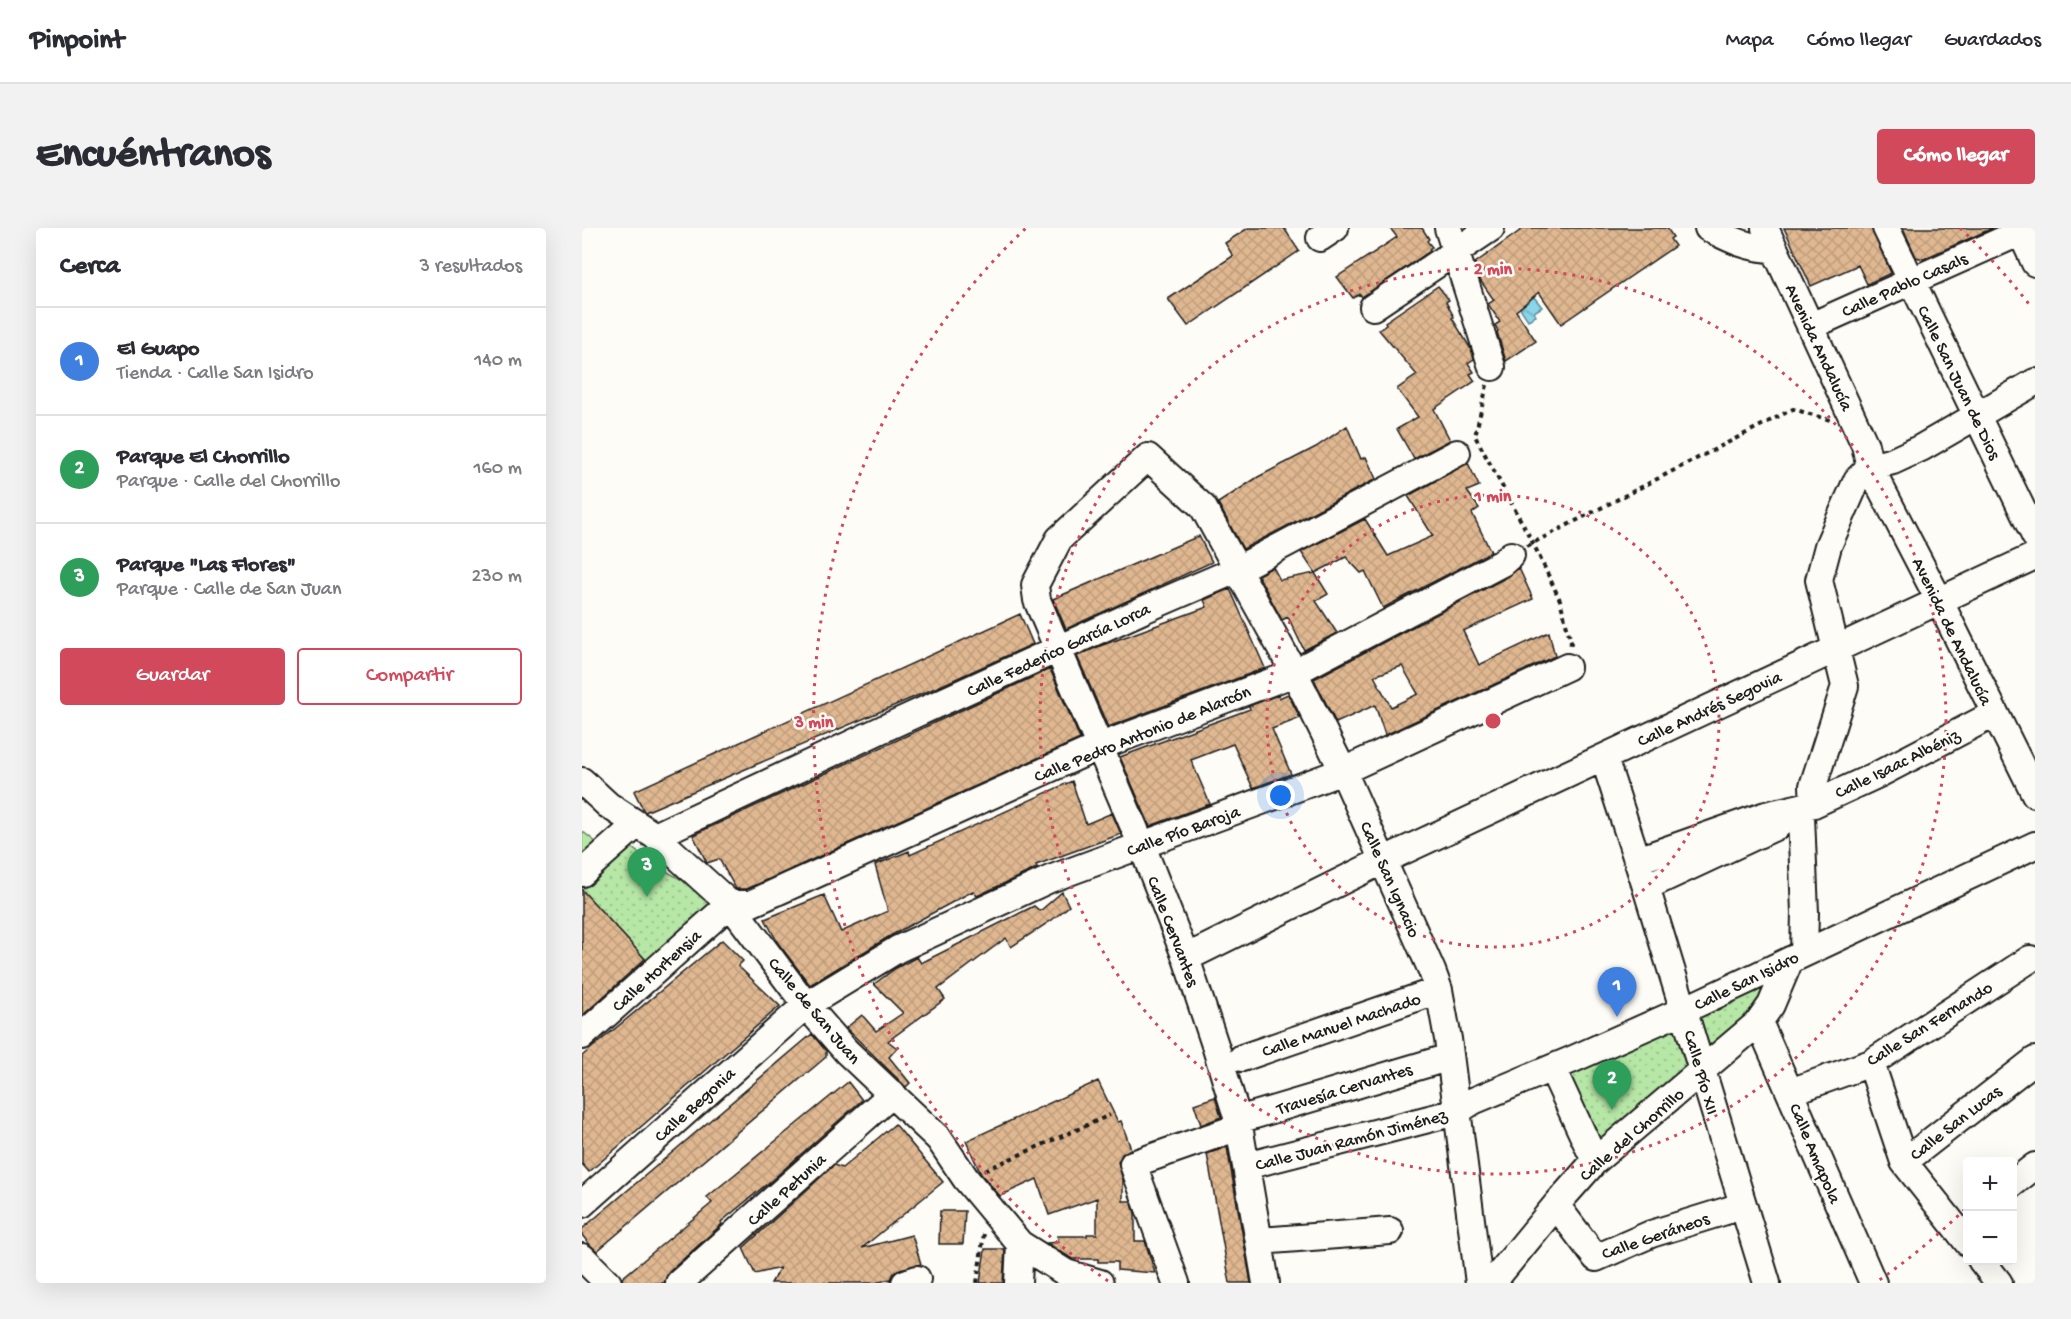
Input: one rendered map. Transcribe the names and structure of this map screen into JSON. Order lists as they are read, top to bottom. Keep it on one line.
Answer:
{"streets":{"street":["Calle Pablo Casals","Avenida Andalucía","Calle San Juan de Dios","Avenida de Andalucía","Calle Federico García Lorca","Calle Andrés Segovia","Calle Pedro Antonio de Alarcón","Calle Isaac Albéniz","Calle Pío Baroja","Calle San Ignacio","Calle Cervantes","Calle Hortensia","Calle San Isidro","Calle de San Juan","Calle San Fernando","Calle Manuel Machado","Calle Pío XII","Travesía Cervantes","Calle Begonia","Calle San Lucas","Calle del Chorrillo","Calle Juan Ramón Jiménez","Calle Amapola","Calle Petunia","Calle Geráneos"]},"crossings":[["Calle Pablo Casals","Avenida Andalucía"],["Calle Pablo Casals","Calle San Juan de Dios"],["Avenida Andalucía","Avenida de Andalucía"],["Avenida Andalucía","Calle del Chorrillo"],["Avenida de Andalucía","Calle Andrés Segovia"],["Avenida de Andalucía","Calle Isaac Albéniz"],["Avenida de Andalucía","Calle del Chorrillo"],["Calle Federico García Lorca","Calle San Ignacio"],["Calle Federico García Lorca","Calle Cervantes"],["Calle Federico García Lorca","Calle de San Juan"],["Calle Andrés Segovia","Calle San Ignacio"],["Calle Andrés Segovia","Calle Cervantes"],["Calle Andrés Segovia","Calle Pío XII"],["Calle Andrés Segovia","Calle del Chorrillo"],["Calle Pedro Antonio de Alarcón","Calle San Ignacio"],["Calle Pedro Antonio de Alarcón","Calle Cervantes"],["Calle Pedro Antonio de Alarcón","Calle Hortensia"],["Calle Pedro Antonio de Alarcón","Calle de San Juan"],["Calle Isaac Albéniz","Calle Pío XII"],["Calle Isaac Albéniz","Calle del Chorrillo"],["Calle Pío Baroja","Calle San Ignacio"],["Calle Pío Baroja","Calle Cervantes"],["Calle Pío Baroja","Calle de San Juan"],["Calle Pío Baroja","Calle Begonia"],["Calle San Ignacio","Calle Cervantes"],["Calle San Ignacio","Calle San Isidro"],["Calle San Ignacio","Calle Manuel Machado"],["Calle San Ignacio","Travesía Cervantes"],["Calle San Ignacio","Calle Juan Ramón Jiménez"],["Calle Cervantes","Travesía Cervantes"],["Calle Cervantes","Calle Juan Ramón Jiménez"],["Calle Hortensia","Calle de San Juan"],["Calle San Isidro","Calle Pío XII"],["Calle San Isidro","Calle del Chorrillo"],["Calle San Isidro","Calle Juan Ramón Jiménez"],["Calle de San Juan","Calle Begonia"],["Calle de San Juan","Calle Petunia"],["Calle San Fernando","Calle Amapola"],["Calle Pío XII","Calle del Chorrillo"],["Calle Pío XII","Calle Geráneos"],["Calle del Chorrillo","Calle Amapola"],["Calle del Chorrillo","Calle Geráneos"]],"page":{"header":"Pinpoint","nav":["Mapa","Cómo llegar","Guardados"],"buttons":["Cómo llegar",["Guardar","Compartir"]],"title":"Encuéntranos","heading":["Cerca","3 resultados"],"list":[{"mark":"1","name":"El Guapo","note":"Tienda · Calle San Isidro","value":"140 m"},{"mark":"2","name":"Parque El Chorrillo","note":"Parque · Calle del Chorrillo","value":"160 m"},{"mark":"3","name":"Parque \"Las Flores\"","note":"Parque · Calle de San Juan","value":"230 m"}],"pins":["3","1","2"],"map_buttons":["+","−"]},"rings":["2 min","1 min","3 min"]}
